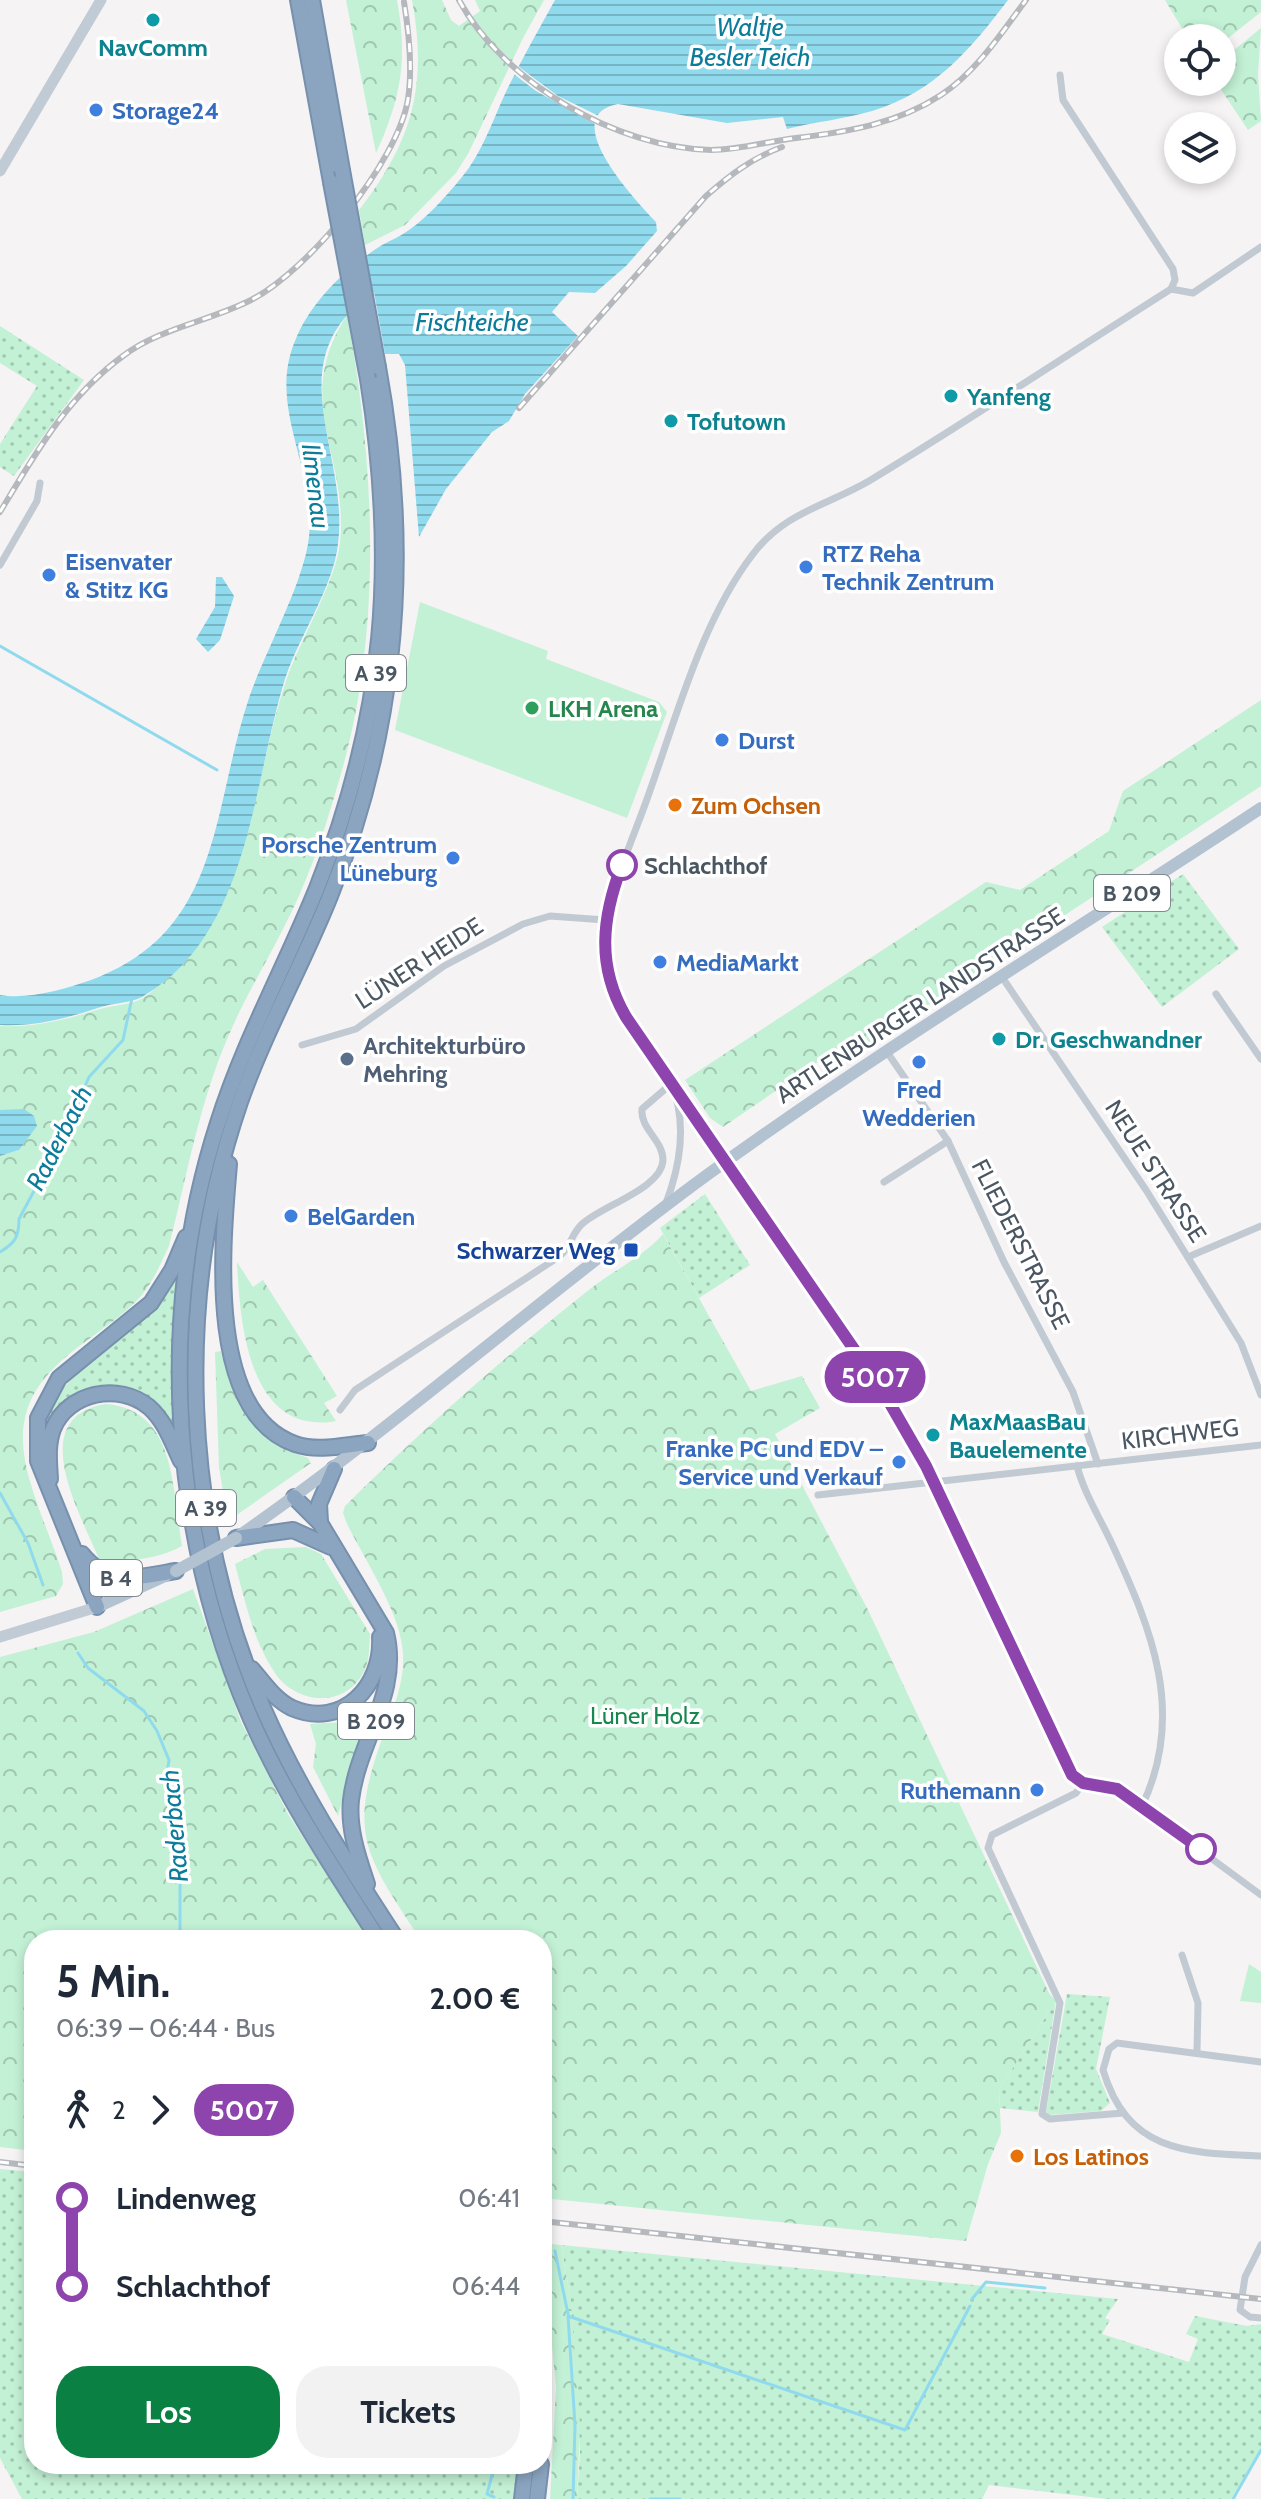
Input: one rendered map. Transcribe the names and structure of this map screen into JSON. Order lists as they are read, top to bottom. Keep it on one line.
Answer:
{"streets":{"highway":["A 39","B 209","B 4"],"main road":["ARTLENBURGER LANDSTRASSE"],"street":["LÜNER HEIDE","NEUE STRASSE","FLIEDERSTRASSE","KIRCHWEG"]},"crossings":[["A 39","B 209"],["B 209","ARTLENBURGER LANDSTRASSE"],["B 209","B 4"],["ARTLENBURGER LANDSTRASSE","NEUE STRASSE"],["ARTLENBURGER LANDSTRASSE","FLIEDERSTRASSE"],["FLIEDERSTRASSE","KIRCHWEG"]],"water":["Waltje Besler Teich","Fischteiche","Ilmenau","Raderbach"],"parks":["Lüner Holz"],"places":{"other":["NavComm","Storage24","Yanfeng","Tofutown","RTZ Reha Technik Zentrum","Eisenvater & Stitz KG","LKH Arena","Durst","Zum Ochsen","Porsche Zentrum Lüneburg","Schlachthof","MediaMarkt","Dr. Geschwandner","Architekturbüro Mehring","Fred Wedderien","BelGarden","MaxMaasBau Bauelemente","Franke PC und EDV – Service und Verkauf","Ruthemann","Los Latinos"],"transit":["Schwarzer Weg"]},"lines":["bus line 5007"],"page":{"on_map":"5007","heading":["5 Min.","06:39 – 06:44 · Bus","2.00 €"],"legs":["2","5007"],"list":[{"name":"Lindenweg","value":"06:41"},{"name":"Schlachthof","value":"06:44"}],"buttons":["Los","Tickets"]}}
